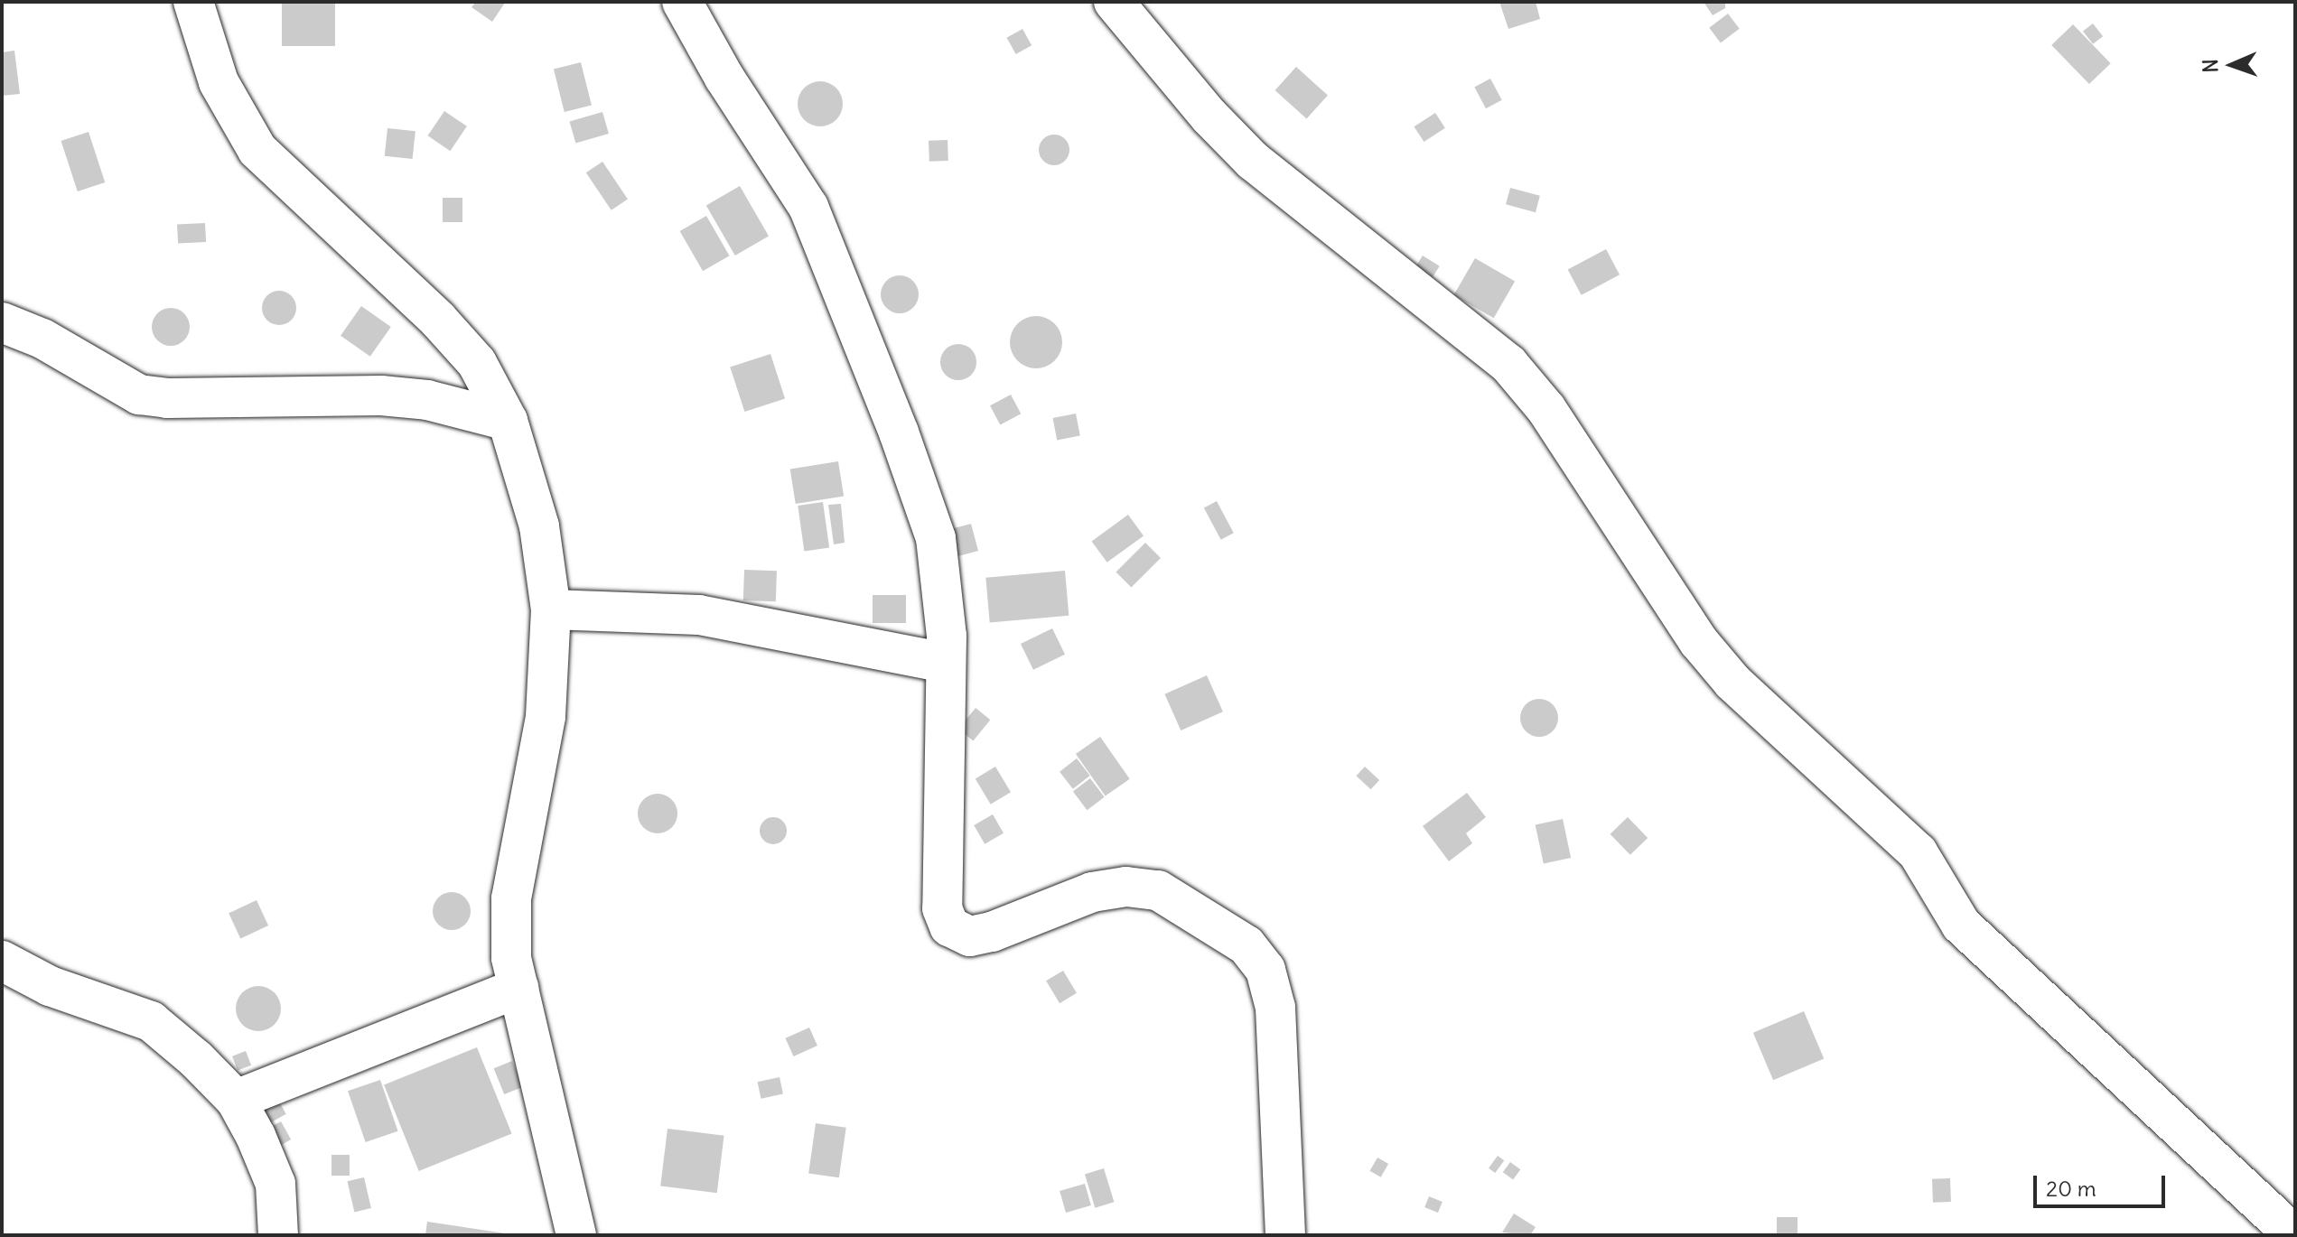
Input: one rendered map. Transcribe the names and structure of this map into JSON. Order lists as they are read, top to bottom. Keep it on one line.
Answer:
{"scale_bar":"20 m","north":"left"}
